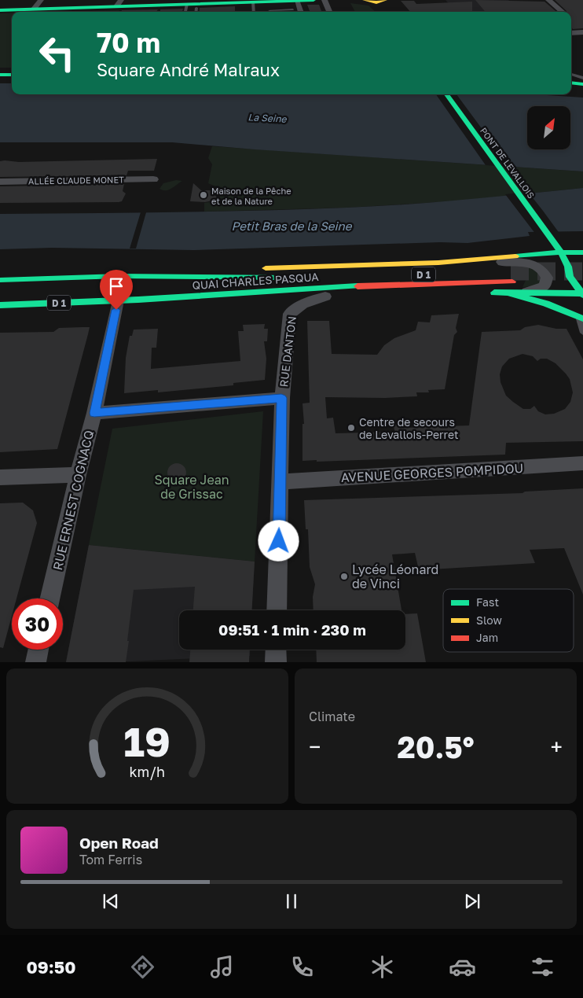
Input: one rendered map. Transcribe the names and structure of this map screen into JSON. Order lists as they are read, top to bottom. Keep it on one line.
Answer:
{"streets":{"main road":["PONT DE LEVALLOIS","D 1","QUAI CHARLES PASQUA"],"street":["ALLÉE CLAUDE MONET","RUE DANTON","AVENUE GEORGES POMPIDOU","RUE ERNEST COGNACQ"]},"crossings":[["QUAI CHARLES PASQUA","RUE ERNEST COGNACQ"],["RUE DANTON","AVENUE GEORGES POMPIDOU"]],"water":["La Seine","Petit Bras de la Seine"],"parks":["Square Jean de Grissac"],"places":["Maison de la Pêche et de la Nature","Centre de secours de Levallois-Perret","Lycée Léonard de Vinci"],"legend":["Fast","Slow","Jam"],"north":"top right","page":{"turn":["70 m","Square André Malraux"],"limit":"30","trip":"09:51 · 1 min · 230 m","tile":"Climate","heat":["−","20.5°","+"],"song":["Open Road","Tom Ferris"],"tabs":"09:50","gauge":["19","km/h"]}}
